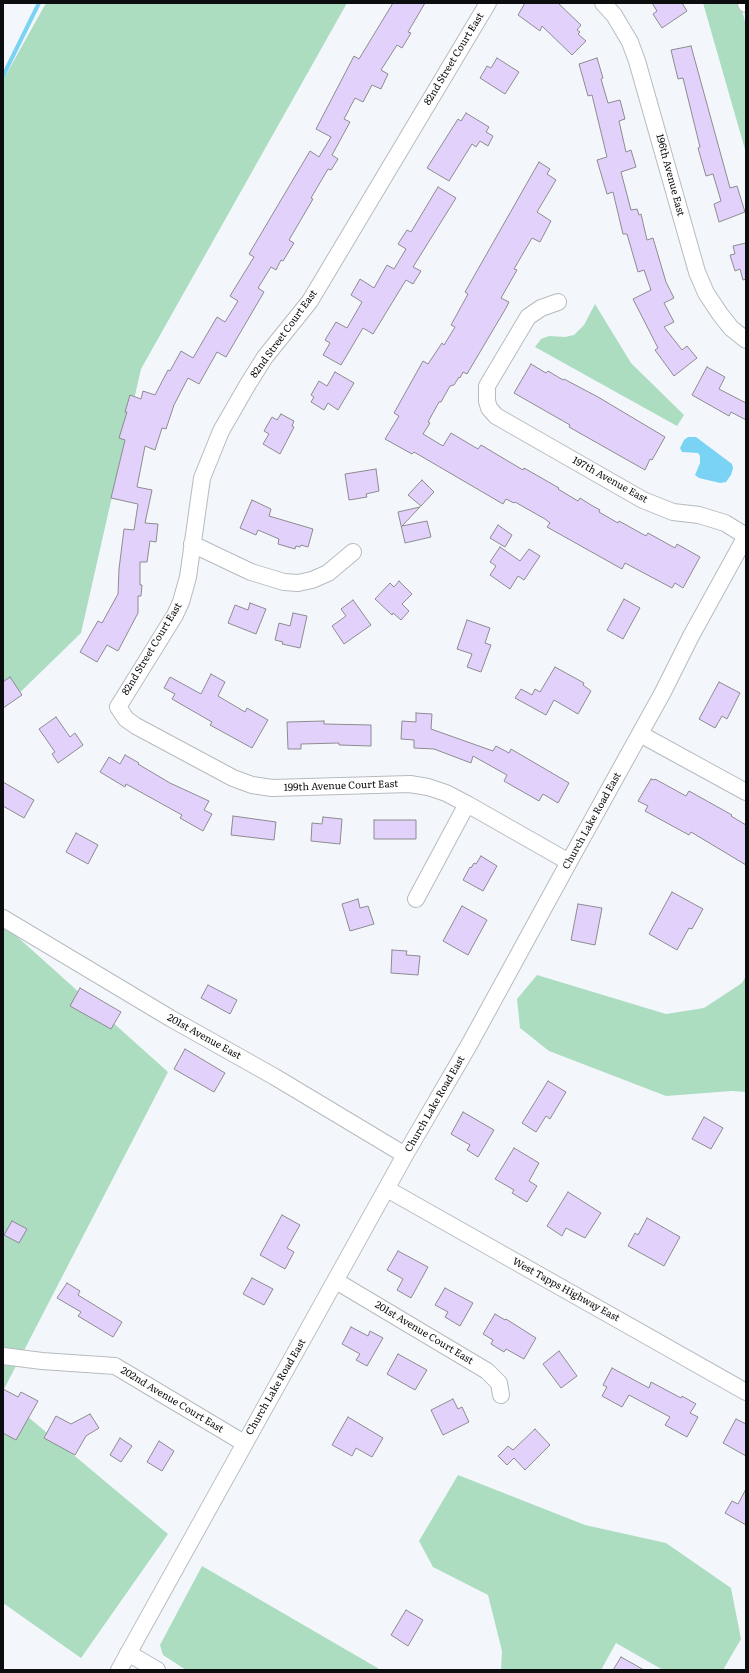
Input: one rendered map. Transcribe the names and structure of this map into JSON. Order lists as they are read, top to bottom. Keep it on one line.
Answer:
{"streets":{"street":["82nd Street Court East","196th Avenue East","197th Avenue East","199th Avenue Court East","Church Lake Road East","201st Avenue East","West Tapps Highway East","201st Avenue Court East","202nd Avenue Court East"]},"crossings":[["82nd Street Court East","199th Avenue Court East"],["197th Avenue East","Church Lake Road East"],["199th Avenue Court East","Church Lake Road East"],["Church Lake Road East","201st Avenue East"],["Church Lake Road East","West Tapps Highway East"],["Church Lake Road East","201st Avenue Court East"],["Church Lake Road East","202nd Avenue Court East"]]}
